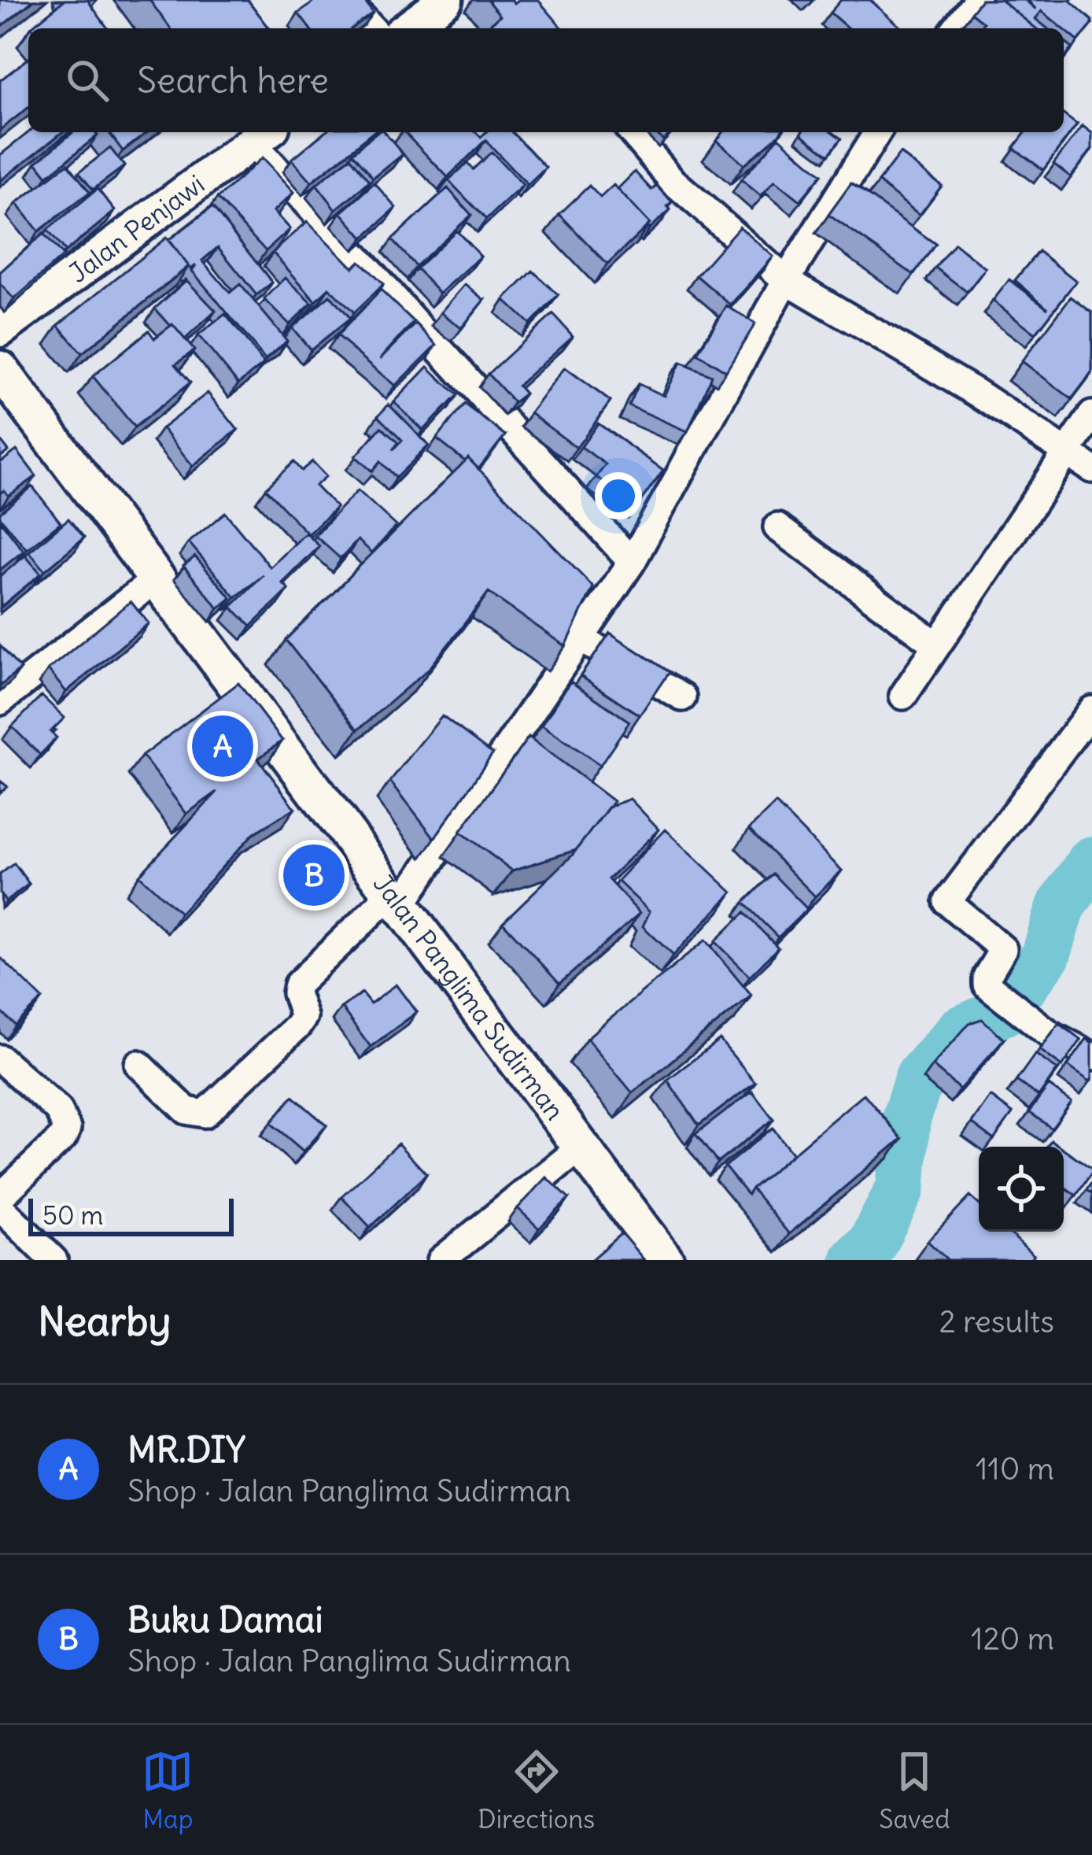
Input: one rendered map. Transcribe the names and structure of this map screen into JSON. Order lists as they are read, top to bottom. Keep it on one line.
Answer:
{"streets":{"main road":["Jalan Panglima Sudirman"],"street":["Jalan Penjawi"]},"scale_bar":"50 m","page":{"search":"Search here","pins":["A","B"],"scale":"50 m","heading":["Nearby","2 results"],"list":[{"mark":"A","name":"MR.DIY","note":"Shop · Jalan Panglima Sudirman","value":"110 m"},{"mark":"B","name":"Buku Damai","note":"Shop · Jalan Panglima Sudirman","value":"120 m"}],"nav":["Map","Directions","Saved"]}}
